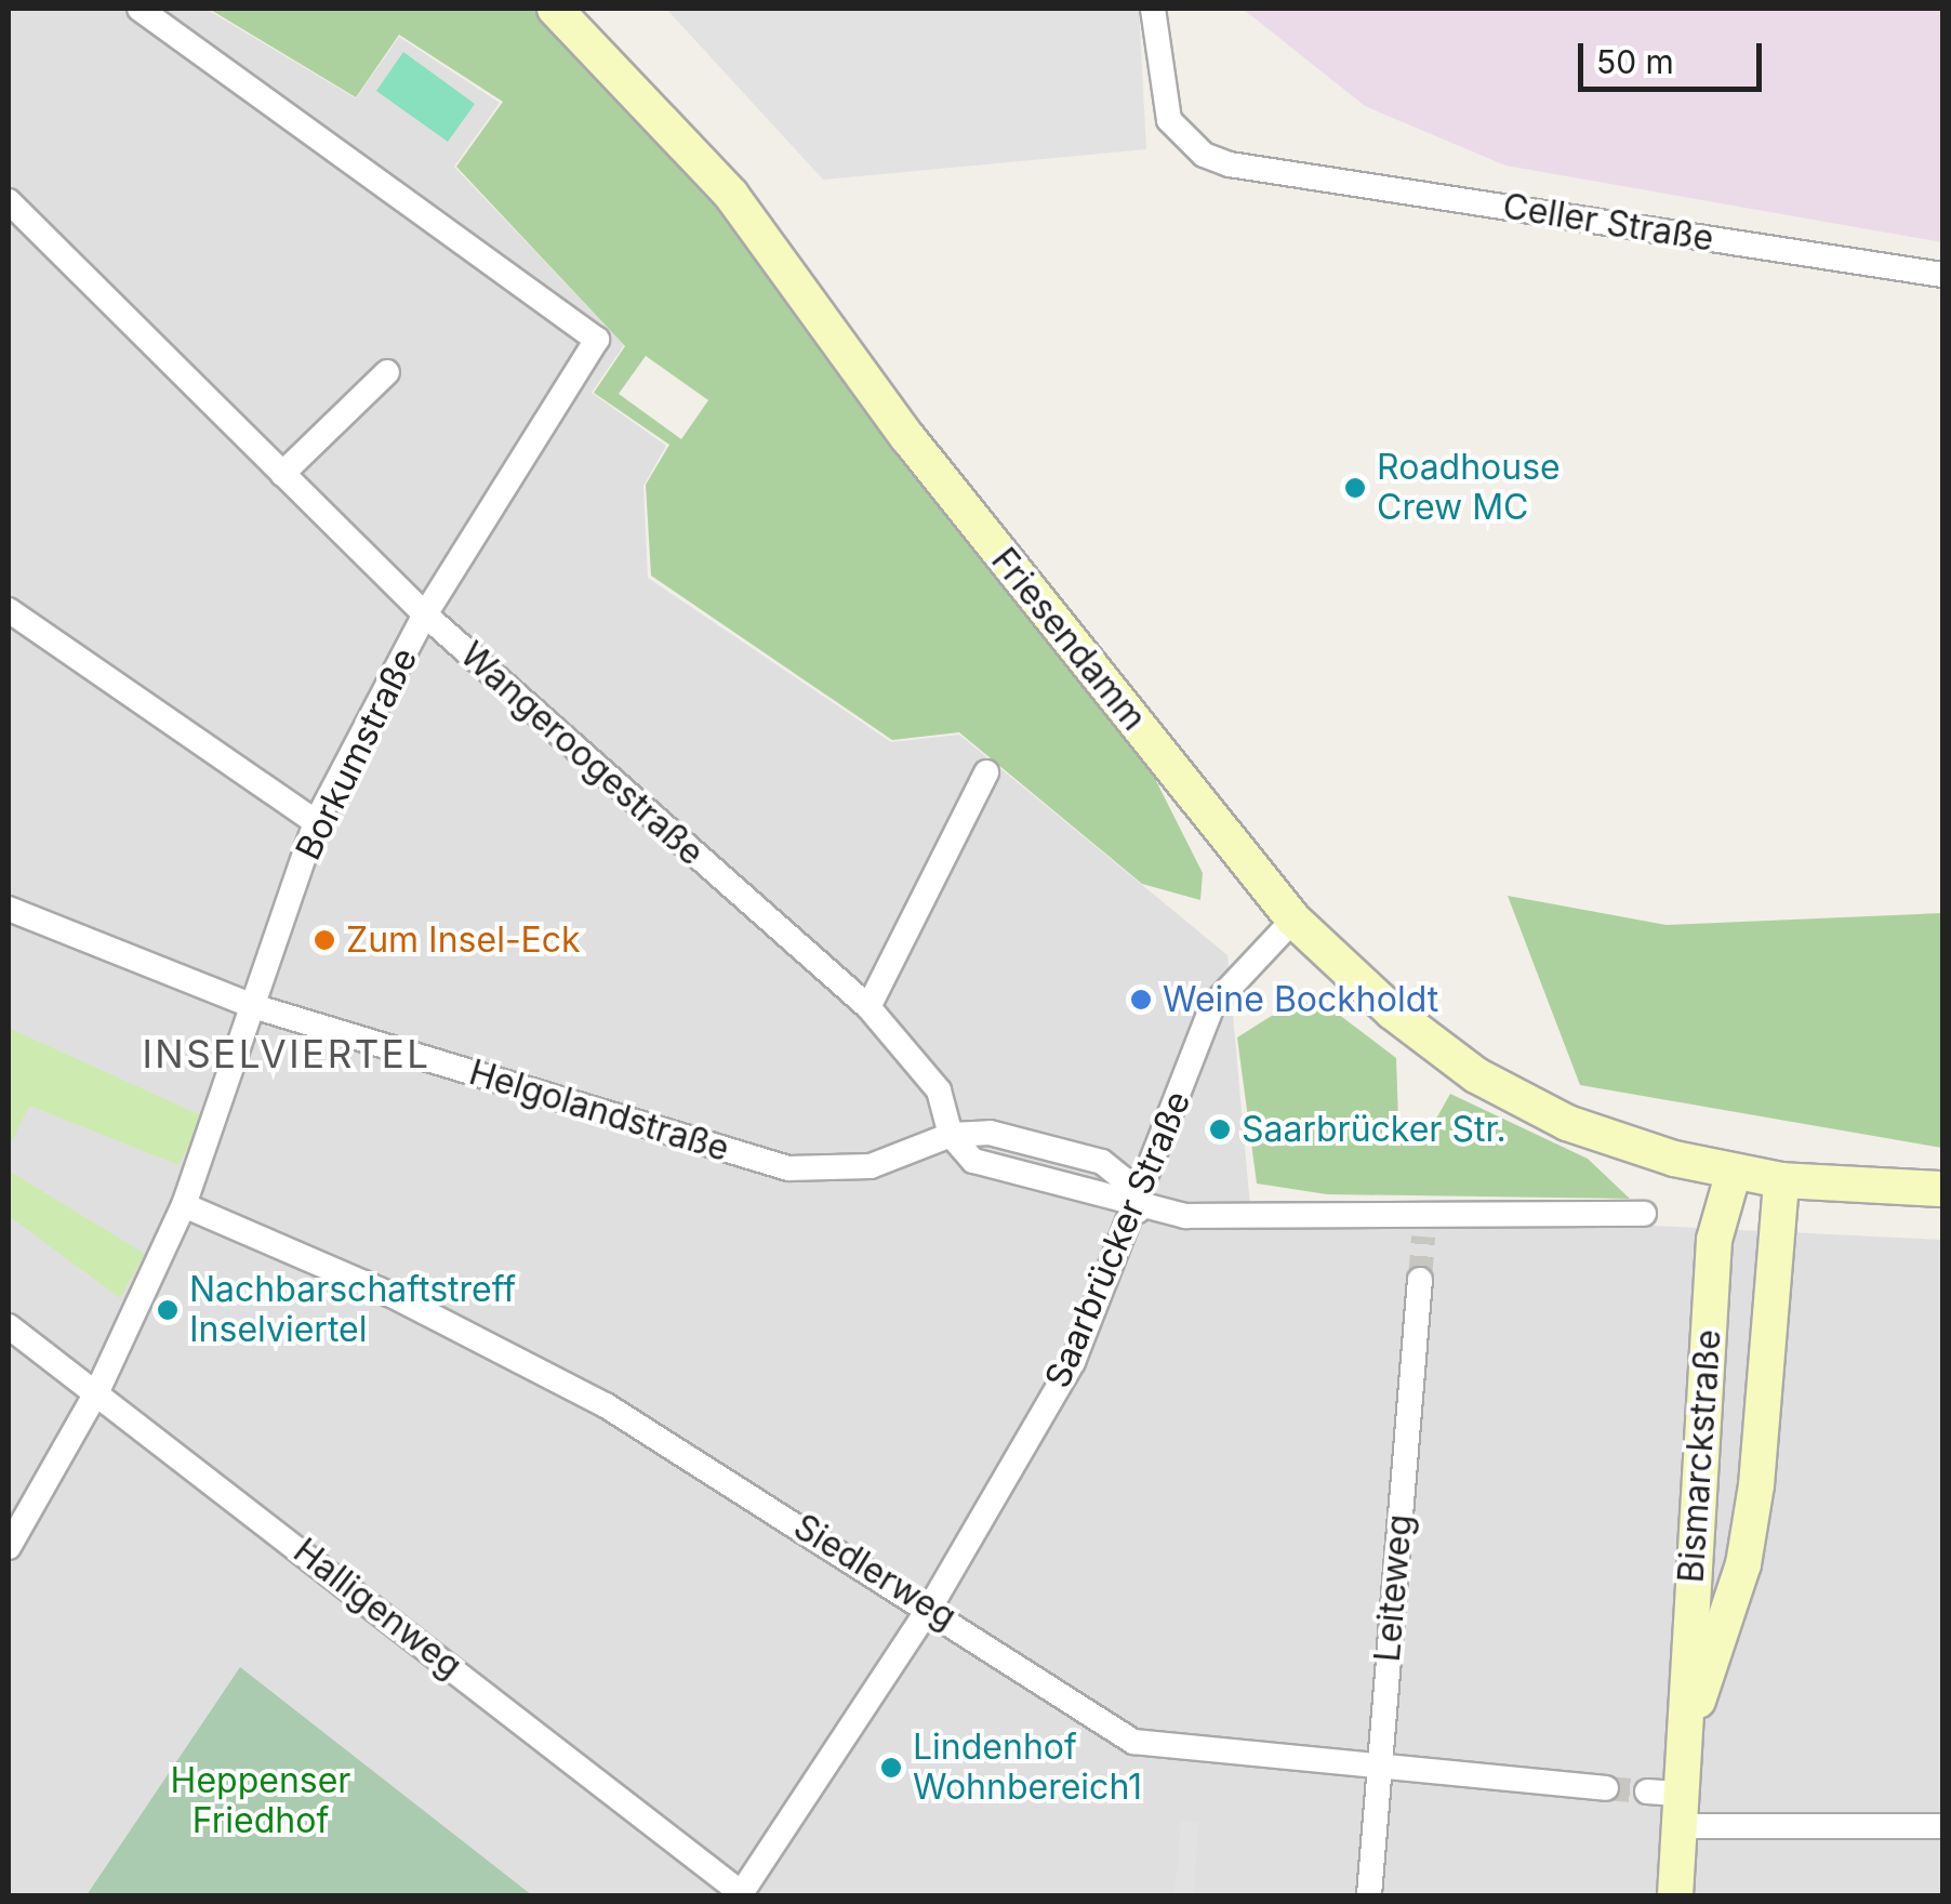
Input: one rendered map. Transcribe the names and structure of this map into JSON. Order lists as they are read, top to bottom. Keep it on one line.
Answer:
{"streets":{"main road":["Friesendamm","Bismarckstraße"],"street":["Celler Straße","Borkumstraße","Wangeroogestraße","Helgolandstraße","Saarbrücker Straße","Siedlerweg","Leiteweg","Halligenweg"]},"crossings":[["Friesendamm","Saarbrücker Straße"],["Friesendamm","Bismarckstraße"],["Borkumstraße","Wangeroogestraße"],["Borkumstraße","Helgolandstraße"],["Borkumstraße","Siedlerweg"],["Borkumstraße","Halligenweg"],["Wangeroogestraße","Helgolandstraße"],["Helgolandstraße","Saarbrücker Straße"],["Saarbrücker Straße","Siedlerweg"],["Saarbrücker Straße","Halligenweg"],["Siedlerweg","Leiteweg"]],"districts":["INSELVIERTEL"],"parks":["Heppenser Friedhof"],"places":["Roadhouse Crew MC","Zum Insel-Eck","Weine Bockholdt","Saarbrücker Str.","Nachbarschaftstreff Inselviertel","Lindenhof Wohnbereich1"],"scale_bar":"50 m"}
